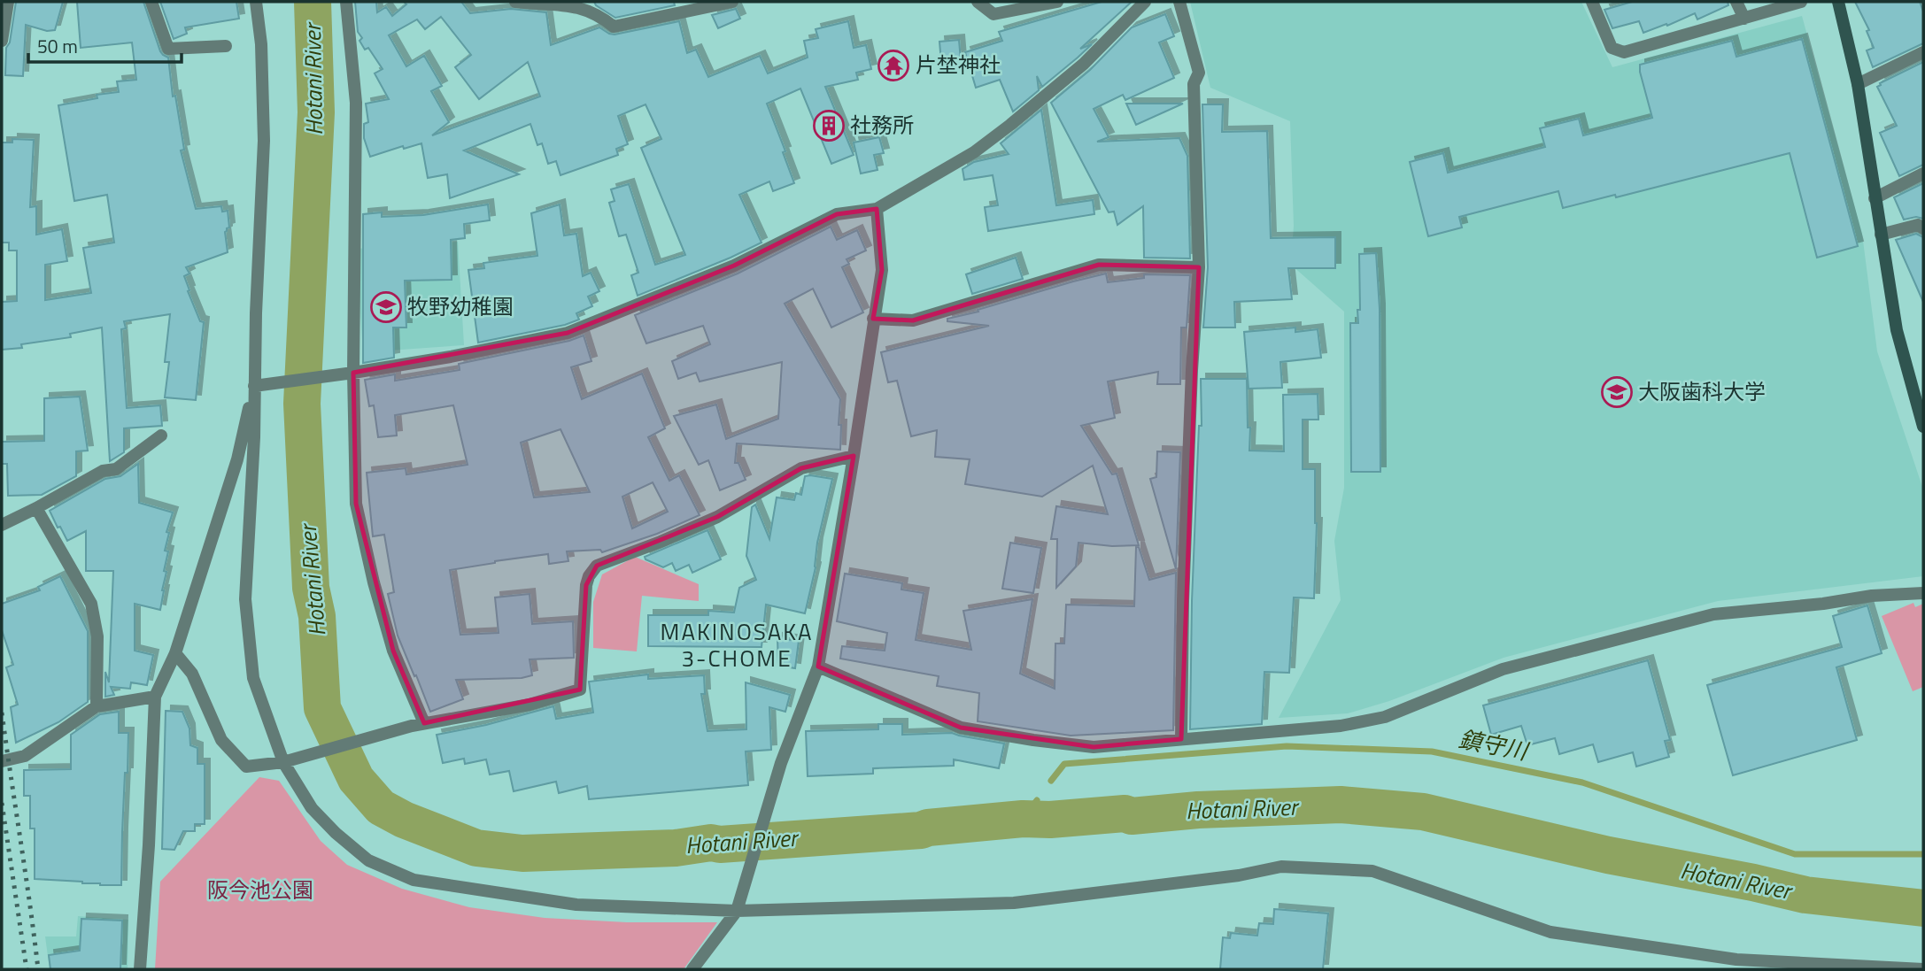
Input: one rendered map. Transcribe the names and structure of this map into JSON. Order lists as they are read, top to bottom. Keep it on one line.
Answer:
{"districts":["MAKINOSAKA 3-CHOME"],"water":["Hotani River","鎮守川"],"parks":["阪今池公園"],"places":{"temple":["片埜神社"],"building":["社務所"],"school or university":["牧野幼稚園","大阪歯科大学"]},"scale_bar":"50 m"}
